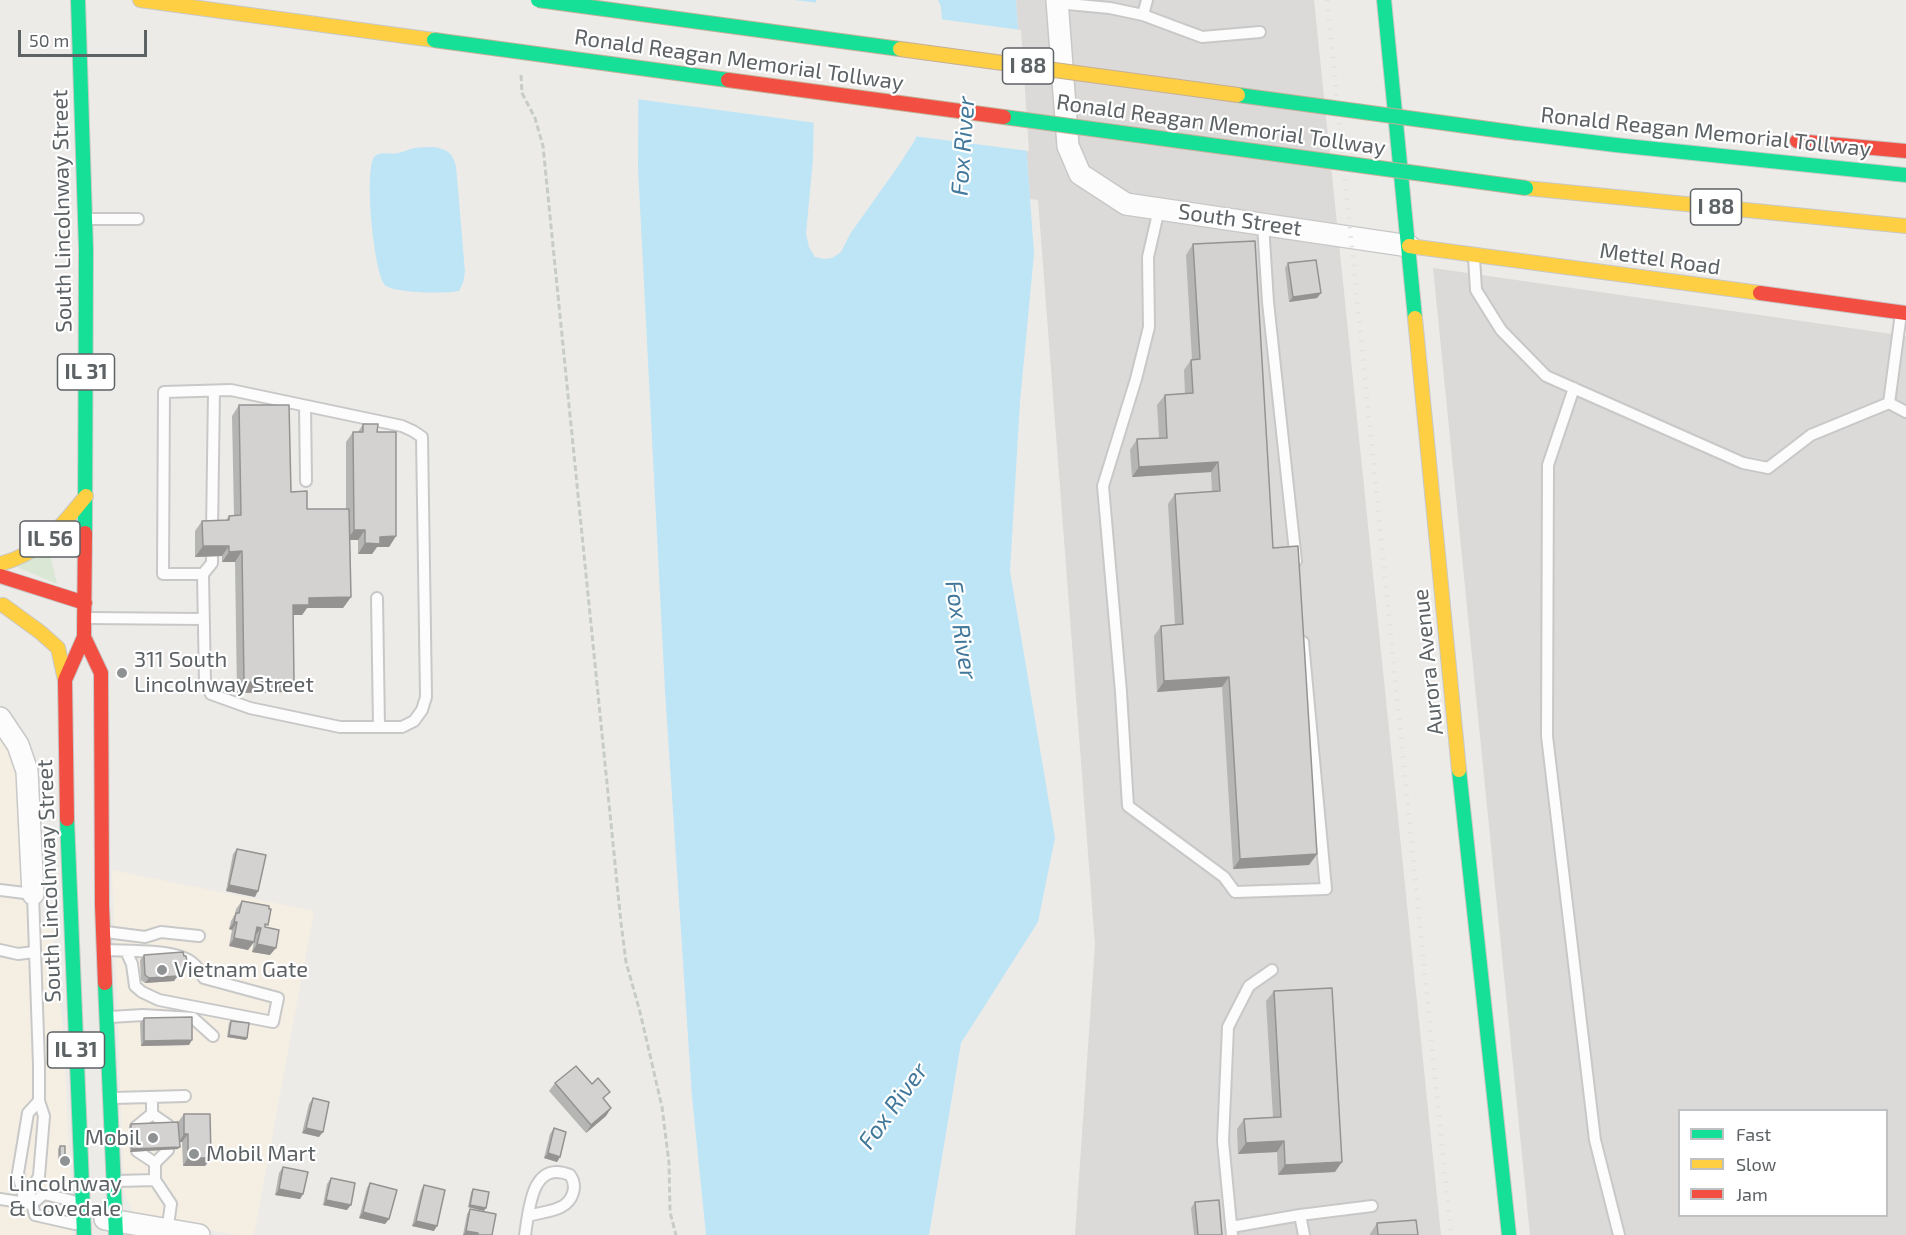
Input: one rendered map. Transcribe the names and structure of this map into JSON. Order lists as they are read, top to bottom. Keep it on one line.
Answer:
{"streets":{"main road":["Ronald Reagan Memorial Tollway","I 88","South Lincolnway Street","Mettel Road","IL 31","IL 56","Aurora Avenue"],"street":["South Street"]},"crossings":[["South Lincolnway Street","IL 56"],["South Street","Mettel Road"],["South Street","Aurora Avenue"],["Mettel Road","Aurora Avenue"]],"water":["Fox River"],"places":["311 South Lincolnway Street","Vietnam Gate","Mobil","Mobil Mart","Lincolnway & Lovedale"],"legend":["Fast","Slow","Jam"],"scale_bar":"50 m"}
